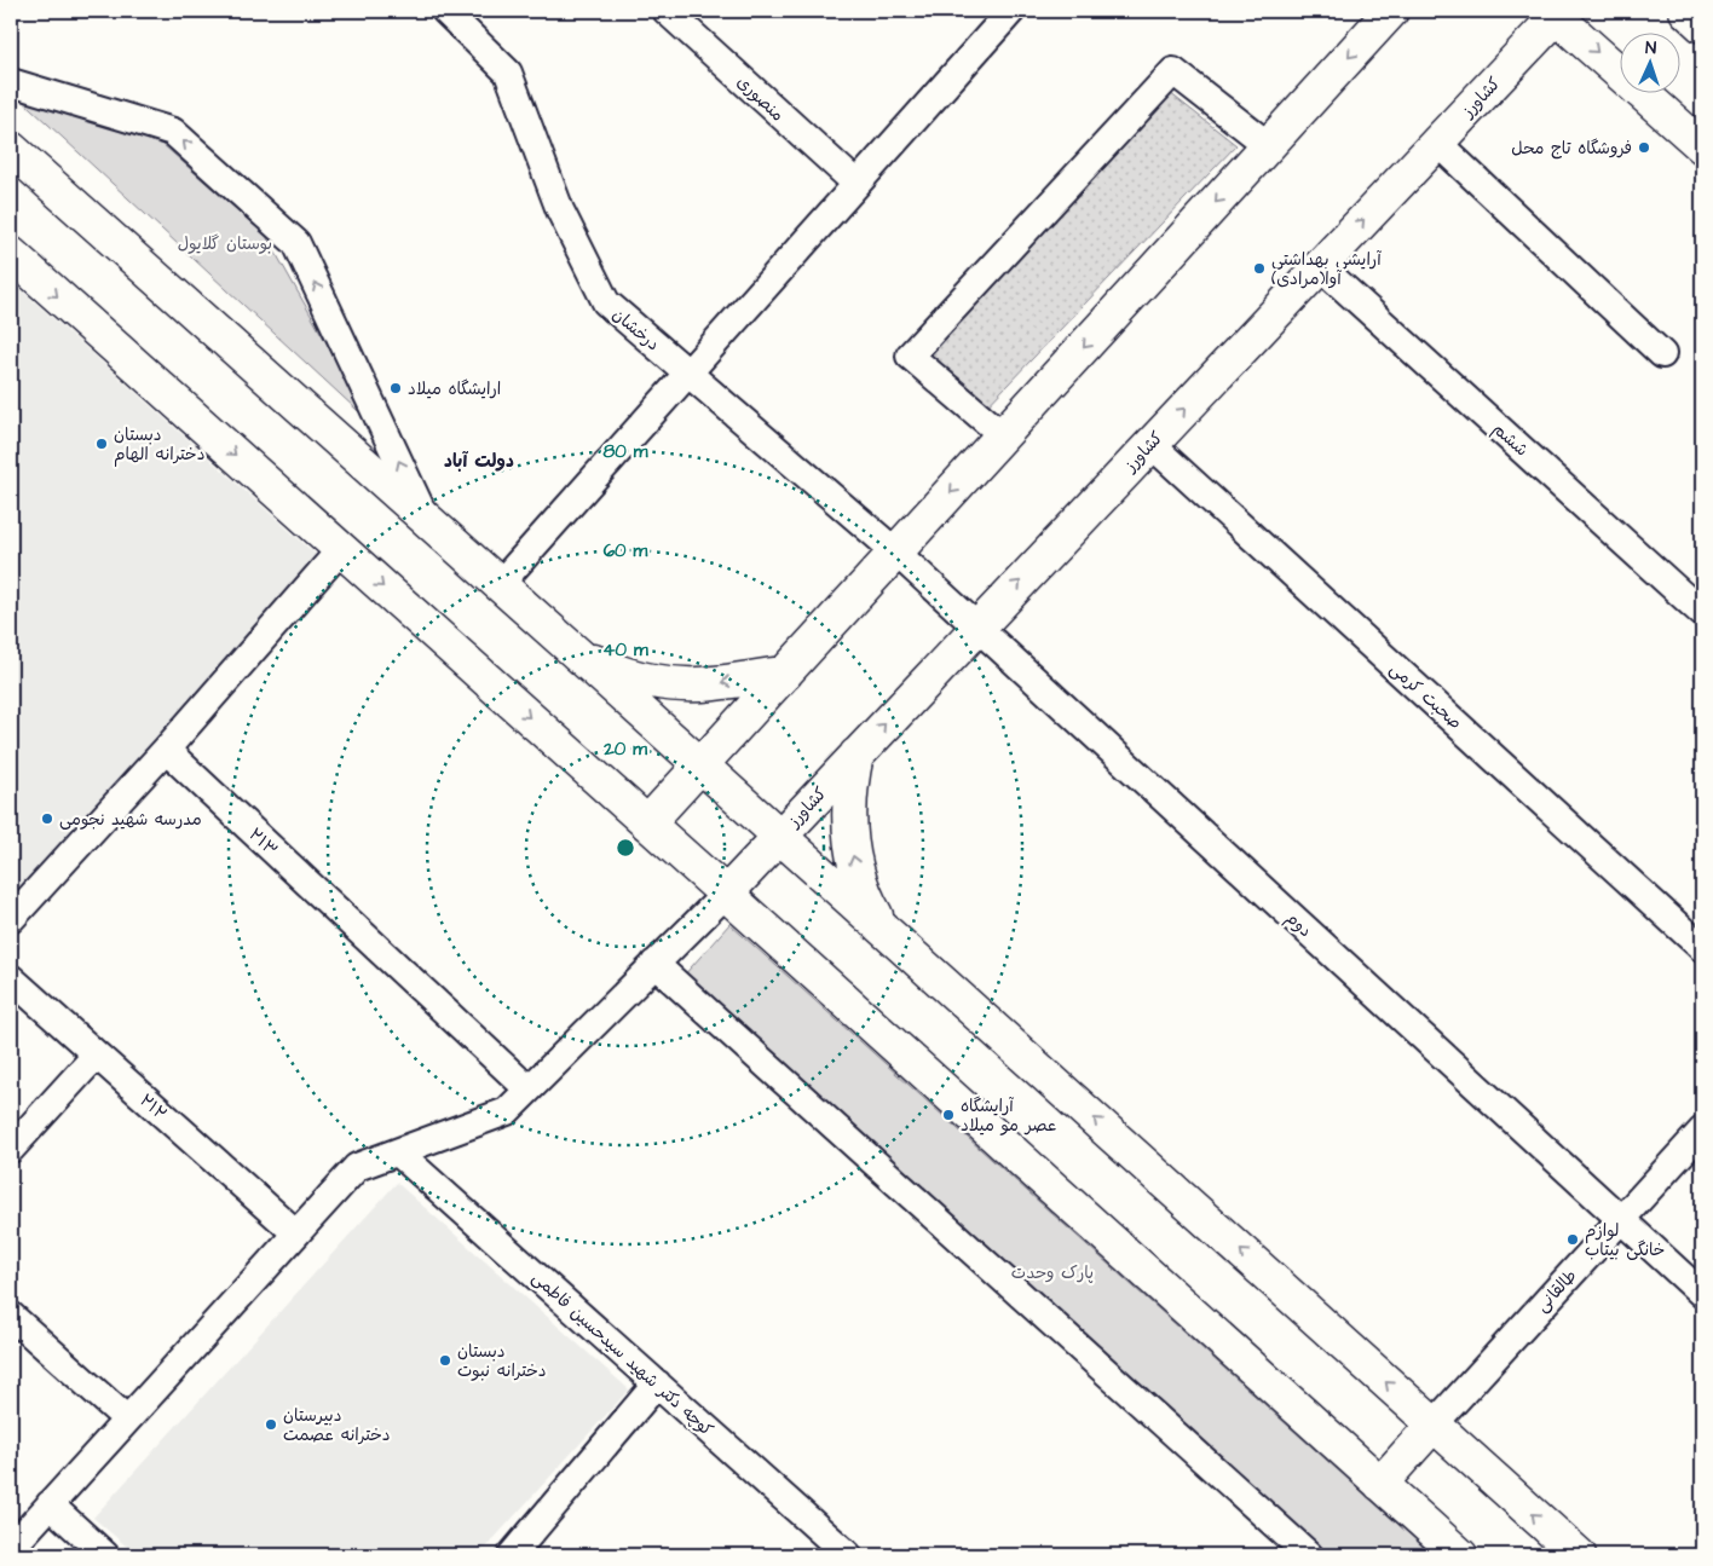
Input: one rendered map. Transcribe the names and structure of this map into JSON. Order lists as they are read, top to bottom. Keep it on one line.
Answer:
{"streets":{"street":["کشاورز","منصوری","درخشان","ششم","صحبت کرمی","۲۱۳","دوم","۲۱۲","طالقانی","کوچه دکتر شهید سیدحسین فاطمی"]},"crossings":[["کشاورز","ششم"],["کشاورز","صحبت کرمی"],["کشاورز","دوم"],["درخشان","دوم"],["دوم","طالقانی"]],"districts":["دولت آباد"],"parks":["بوستان گلایول","پارک وحدت"],"places":["فروشگاه تاج محل","آرایشی بهداشتی آوا(مرادی)","ارایشگاه میلاد","دبستان دخترانه الهام","مدرسه شهید نجومی","آرایشگاه عصر مو میلاد","لوازم خانگی بیتاب","دبستان دخترانه نبوت","دبیرستان دخترانه عصمت"],"north":"top","rings":["80 m","60 m","40 m","20 m"]}
